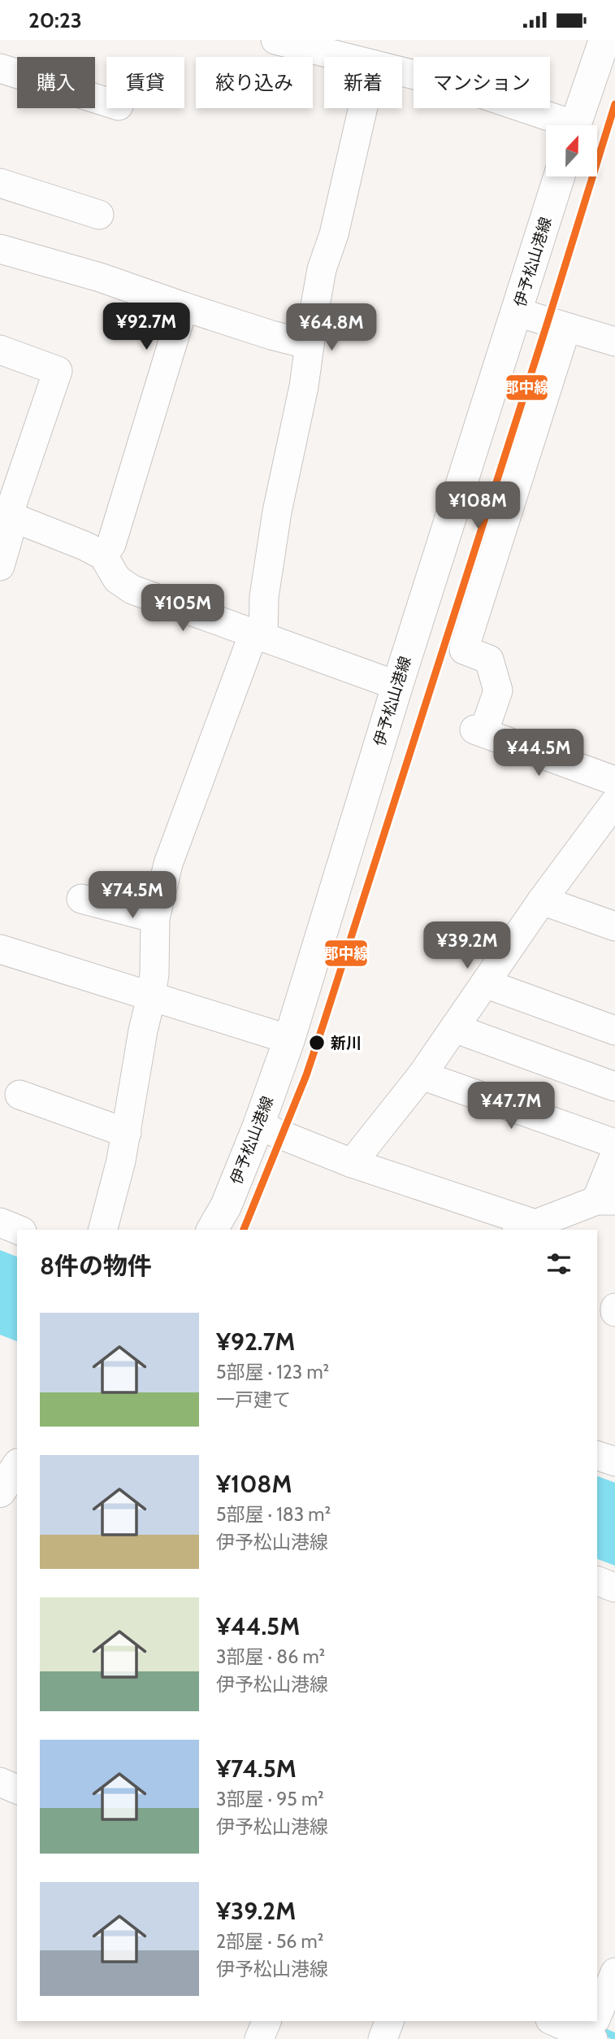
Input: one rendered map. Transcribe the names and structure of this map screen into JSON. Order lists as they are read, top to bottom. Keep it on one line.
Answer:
{"streets":{"main road":["伊予松山港線"]},"places":["新川"],"lines":["transit line 郡中線"],"north":"top","page":{"status":"20:23","chip":["購入","賃貸","絞り込み","新着","マンション"],"price":["¥92.7M","¥64.8M","¥108M","¥105M","¥44.5M","¥74.5M","¥39.2M","¥47.7M"],"heading":"8件の物件","list":[{"name":"¥92.7M","note":"5部屋 · 123 m² · 一戸建て"},{"name":"¥108M","note":"5部屋 · 183 m² · 伊予松山港線"},{"name":"¥44.5M","note":"3部屋 · 86 m² · 伊予松山港線"},{"name":"¥74.5M","note":"3部屋 · 95 m² · 伊予松山港線"},{"name":"¥39.2M","note":"2部屋 · 56 m² · 伊予松山港線"}]}}
